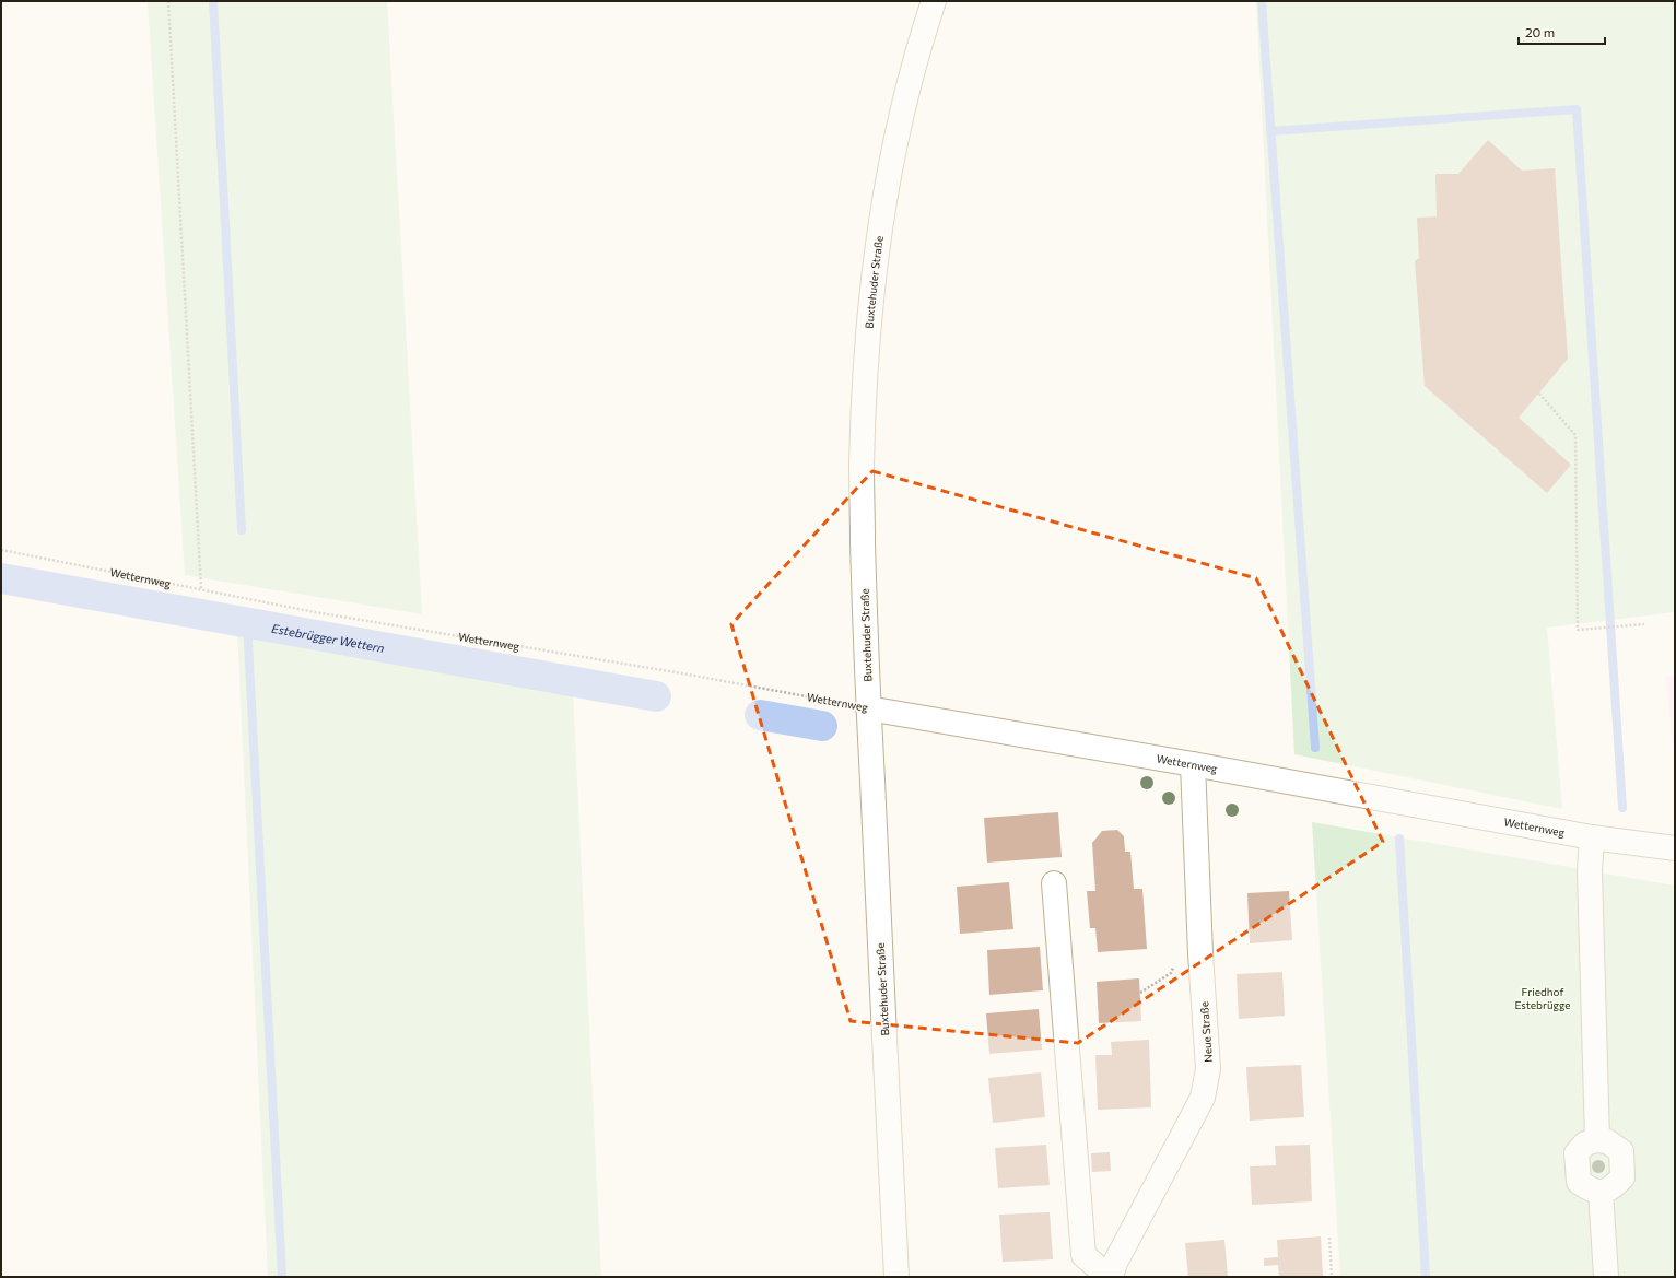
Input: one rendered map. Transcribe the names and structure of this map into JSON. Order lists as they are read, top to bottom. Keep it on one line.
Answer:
{"streets":{"street":["Buxtehuder Straße","Wetternweg","Neue Straße"]},"crossings":[["Buxtehuder Straße","Wetternweg"],["Wetternweg","Neue Straße"]],"water":["Estebrügger Wettern"],"parks":["Friedhof Estebrügge"],"scale_bar":"20 m"}
